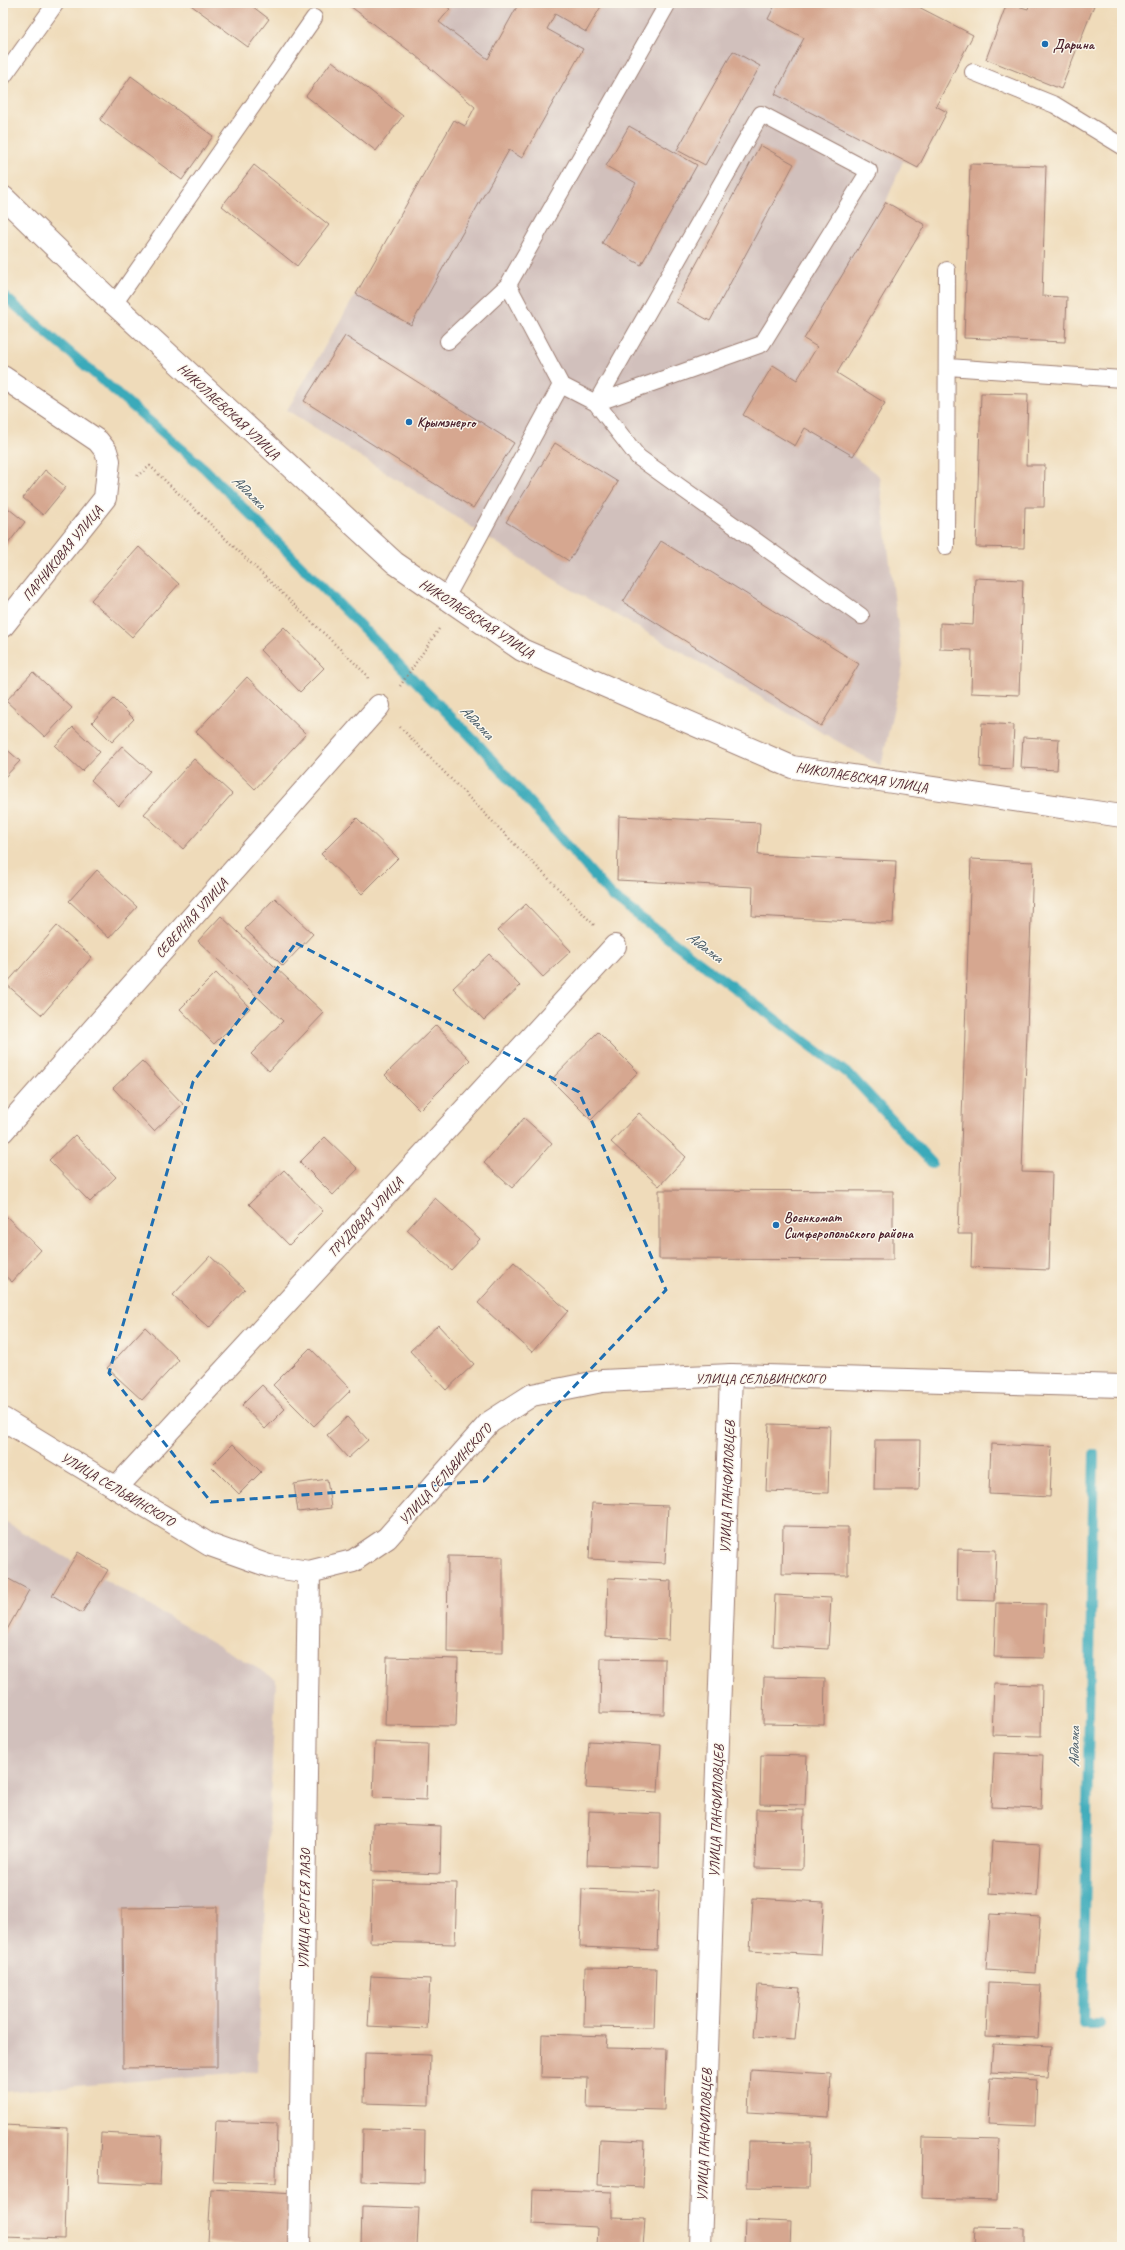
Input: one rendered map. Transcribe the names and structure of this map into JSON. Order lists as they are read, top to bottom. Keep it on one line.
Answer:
{"streets":{"street":["НИКОЛАЕВСКАЯ УЛИЦА","ПАРНИКОВАЯ УЛИЦА","СЕВЕРНАЯ УЛИЦА","ТРУДОВАЯ УЛИЦА","УЛИЦА СЕЛЬВИНСКОГО","УЛИЦА ПАНФИЛОВЦЕВ","УЛИЦА СЕРГЕЯ ЛАЗО"]},"crossings":[["ТРУДОВАЯ УЛИЦА","УЛИЦА СЕЛЬВИНСКОГО"],["УЛИЦА СЕЛЬВИНСКОГО","УЛИЦА ПАНФИЛОВЦЕВ"],["УЛИЦА СЕЛЬВИНСКОГО","УЛИЦА СЕРГЕЯ ЛАЗО"]],"water":["Абдалка"],"places":["Дарина","Крымэнерго","Военкомат Симферопольского района"]}
